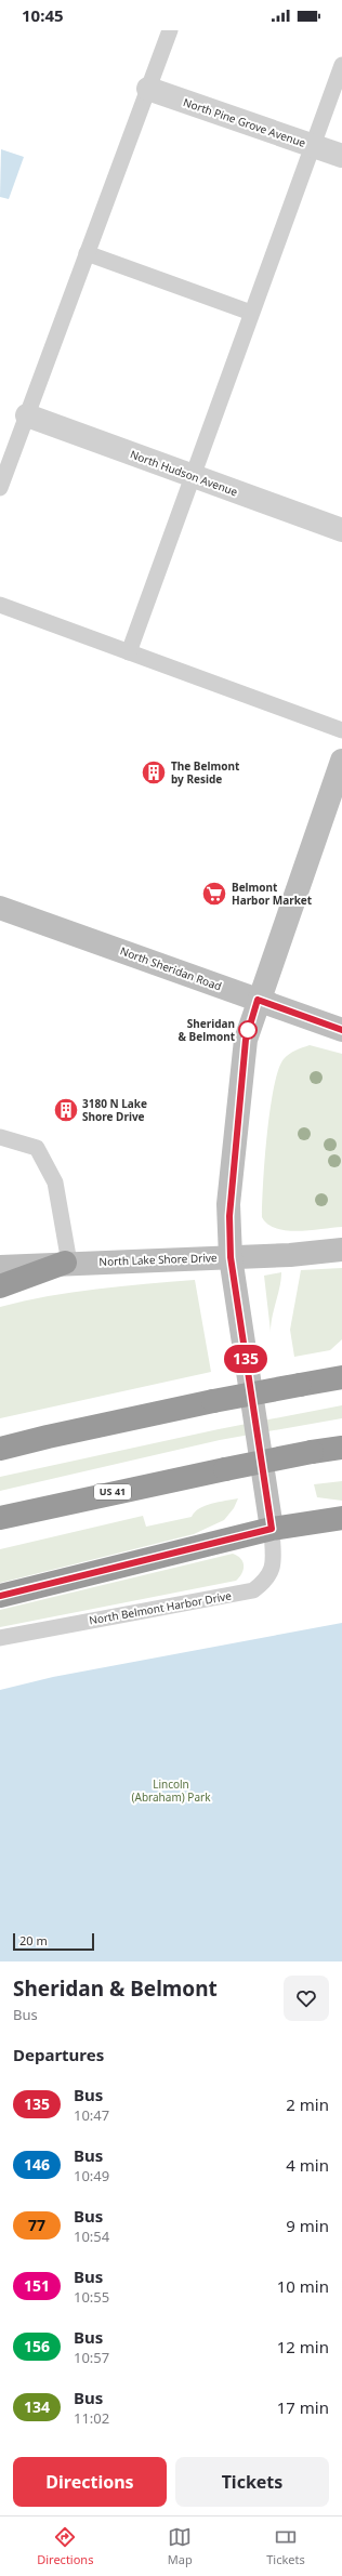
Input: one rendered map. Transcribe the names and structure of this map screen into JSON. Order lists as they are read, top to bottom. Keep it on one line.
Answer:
{"streets":{"highway":["US 41"],"main road":["North Sheridan Road","North Lake Shore Drive"],"street":["North Pine Grove Avenue","North Hudson Avenue"],"lane":["North Belmont Harbor Drive"]},"parks":["Lincoln (Abraham) Park"],"places":{"building":["The Belmont by Reside","3180 N Lake Shore Drive"],"supermarket":["Belmont Harbor Market"],"other":["Sheridan & Belmont"]},"lines":["bus line 135"],"scale_bar":"20 m","page":{"status":"10:45","on_map":"135","scale":"20 m","heading":[["Sheridan & Belmont","Bus"],"Departures"],"list":[{"mark":"135","name":"Bus","note":"10:47","value":"2 min"},{"mark":"146","name":"Bus","note":"10:49","value":"4 min"},{"mark":"77","name":"Bus","note":"10:54","value":"9 min"},{"mark":"151","name":"Bus","note":"10:55","value":"10 min"},{"mark":"156","name":"Bus","note":"10:57","value":"12 min"},{"mark":"134","name":"Bus","note":"11:02","value":"17 min"}],"buttons":["Directions","Tickets"],"tabs":["Directions","Map","Tickets"]}}
